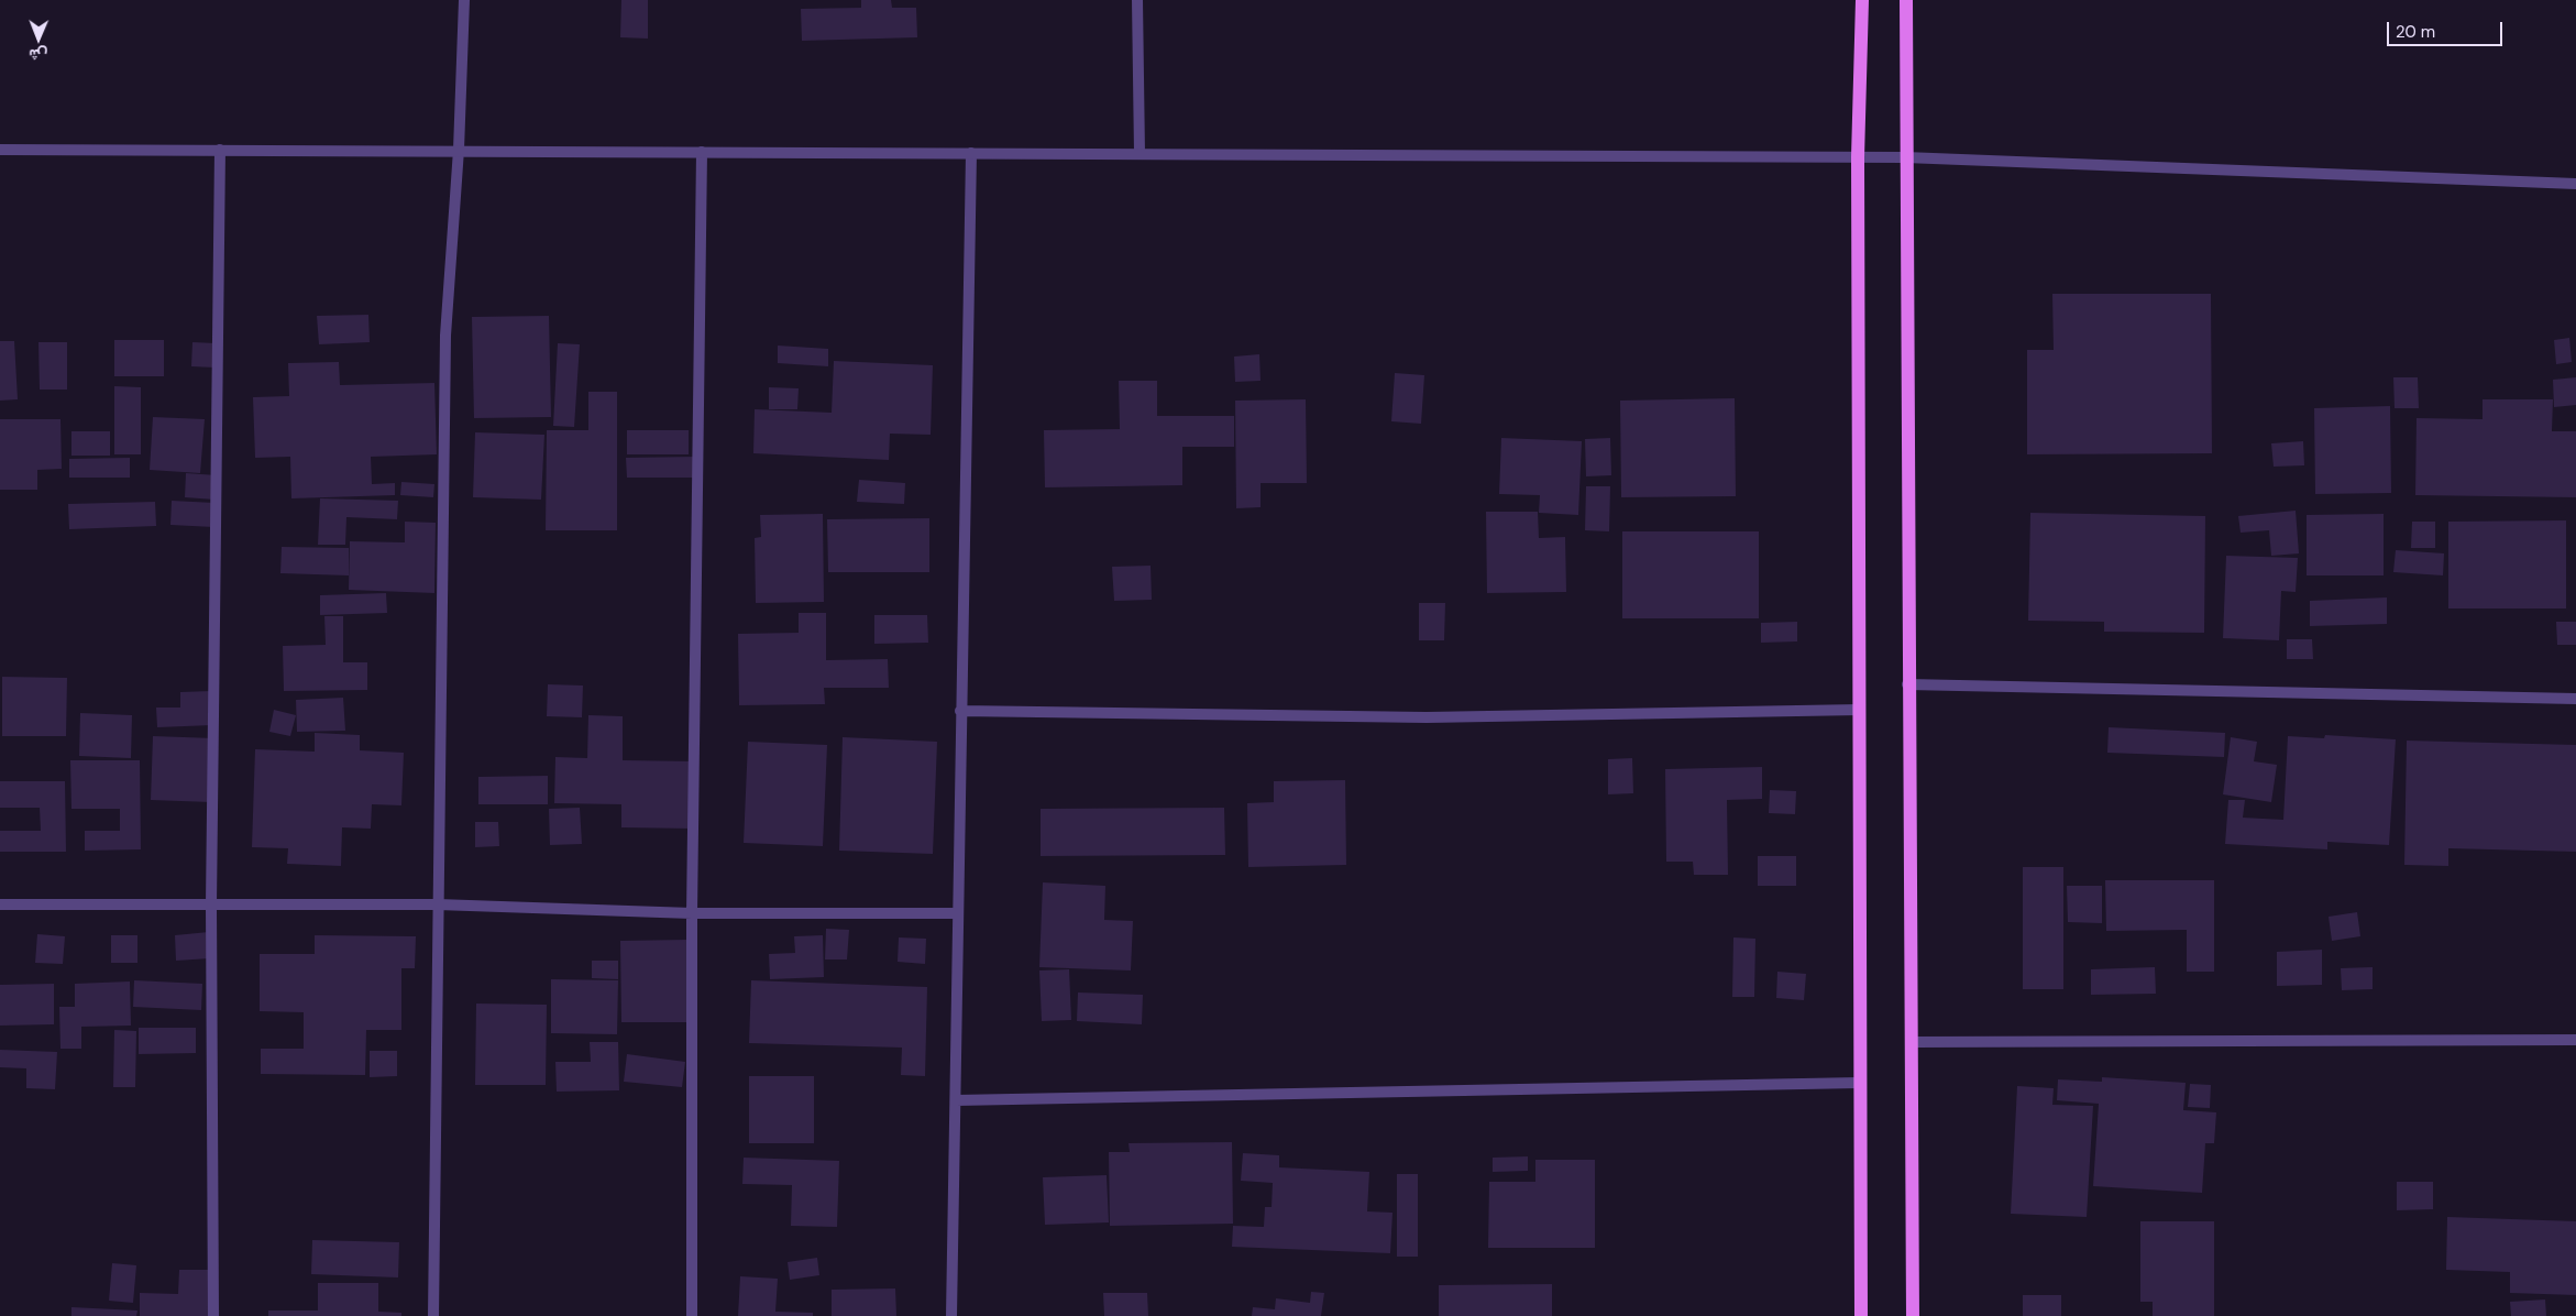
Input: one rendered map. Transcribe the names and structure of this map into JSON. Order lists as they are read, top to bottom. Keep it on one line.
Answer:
{"scale_bar":"20 m","north":"bottom"}
